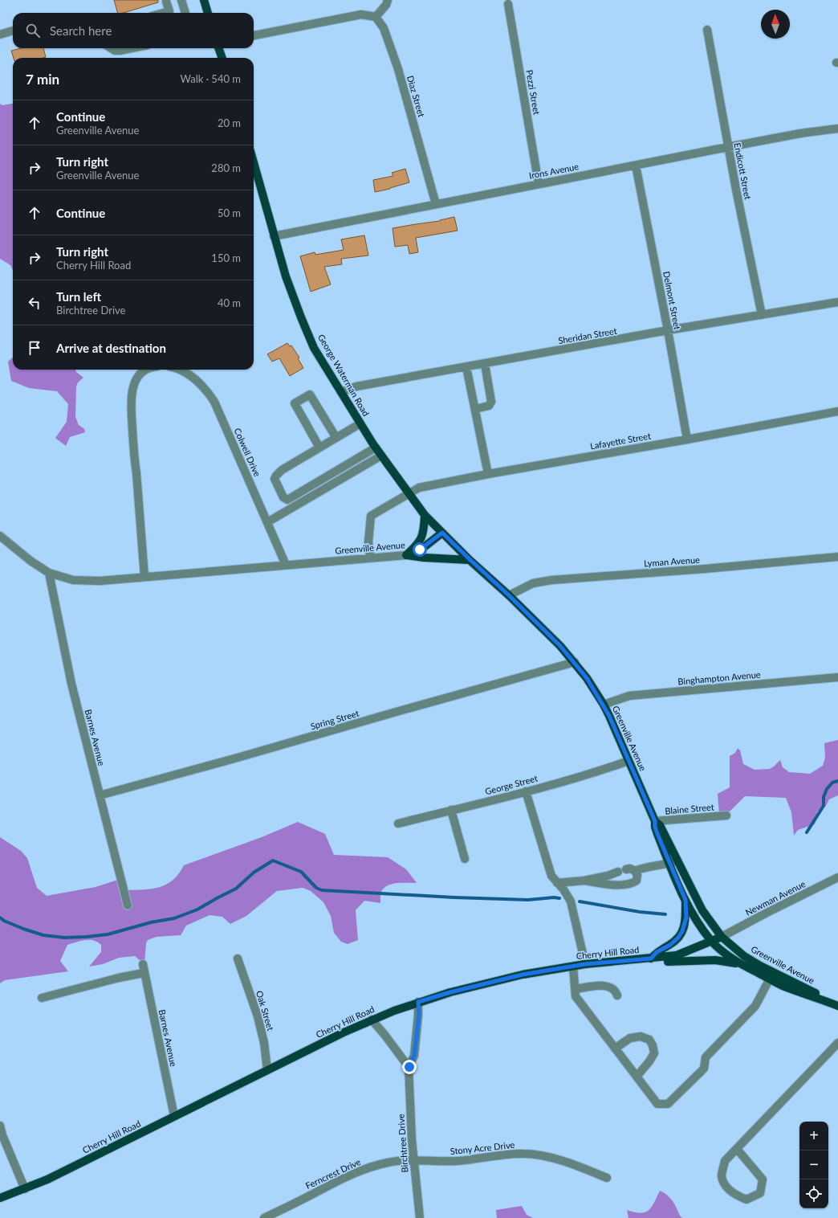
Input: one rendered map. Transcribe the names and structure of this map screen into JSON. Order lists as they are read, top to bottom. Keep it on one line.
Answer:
{"streets":{"main road":["George Waterman Road","Greenville Avenue","Cherry Hill Road"],"street":["Pezzi Street","Diaz Street","Irons Avenue","Endicott Street","Delmont Street","Sheridan Street","Lafayette Street","Colwell Drive","Lyman Avenue","Binghampton Avenue","Spring Street","Barnes Avenue","George Street","Blaine Street","Newman Avenue","Oak Street","Birchtree Drive","Stony Acre Drive","Ferncrest Drive"]},"crossings":[["Pezzi Street","Irons Avenue"],["Diaz Street","Irons Avenue"],["Irons Avenue","Endicott Street"],["Irons Avenue","Delmont Street"],["Irons Avenue","George Waterman Road"],["Endicott Street","Sheridan Street"],["Delmont Street","Sheridan Street"],["Delmont Street","Lafayette Street"],["Sheridan Street","George Waterman Road"],["George Waterman Road","Lafayette Street"],["George Waterman Road","Greenville Avenue"],["Lafayette Street","Greenville Avenue"],["Colwell Drive","Greenville Avenue"],["Greenville Avenue","Lyman Avenue"],["Greenville Avenue","Binghampton Avenue"],["Greenville Avenue","Spring Street"],["Greenville Avenue","Barnes Avenue"],["Greenville Avenue","George Street"],["Greenville Avenue","Blaine Street"],["Greenville Avenue","Newman Avenue"],["Greenville Avenue","Cherry Hill Road"],["Spring Street","Barnes Avenue"],["Barnes Avenue","Cherry Hill Road"],["Newman Avenue","Cherry Hill Road"],["Cherry Hill Road","Oak Street"],["Cherry Hill Road","Birchtree Drive"],["Birchtree Drive","Stony Acre Drive"],["Birchtree Drive","Ferncrest Drive"],["Stony Acre Drive","Ferncrest Drive"]],"north":"top","page":{"search":"Search here","heading":["7 min","Walk · 540 m"],"list":[["Continue","Greenville Avenue","20 m"],["Turn right","Greenville Avenue","280 m"],["Continue","50 m"],["Turn right","Cherry Hill Road","150 m"],["Turn left","Birchtree Drive","40 m"],"Arrive at destination"],"map_buttons":["+","−"]}}
